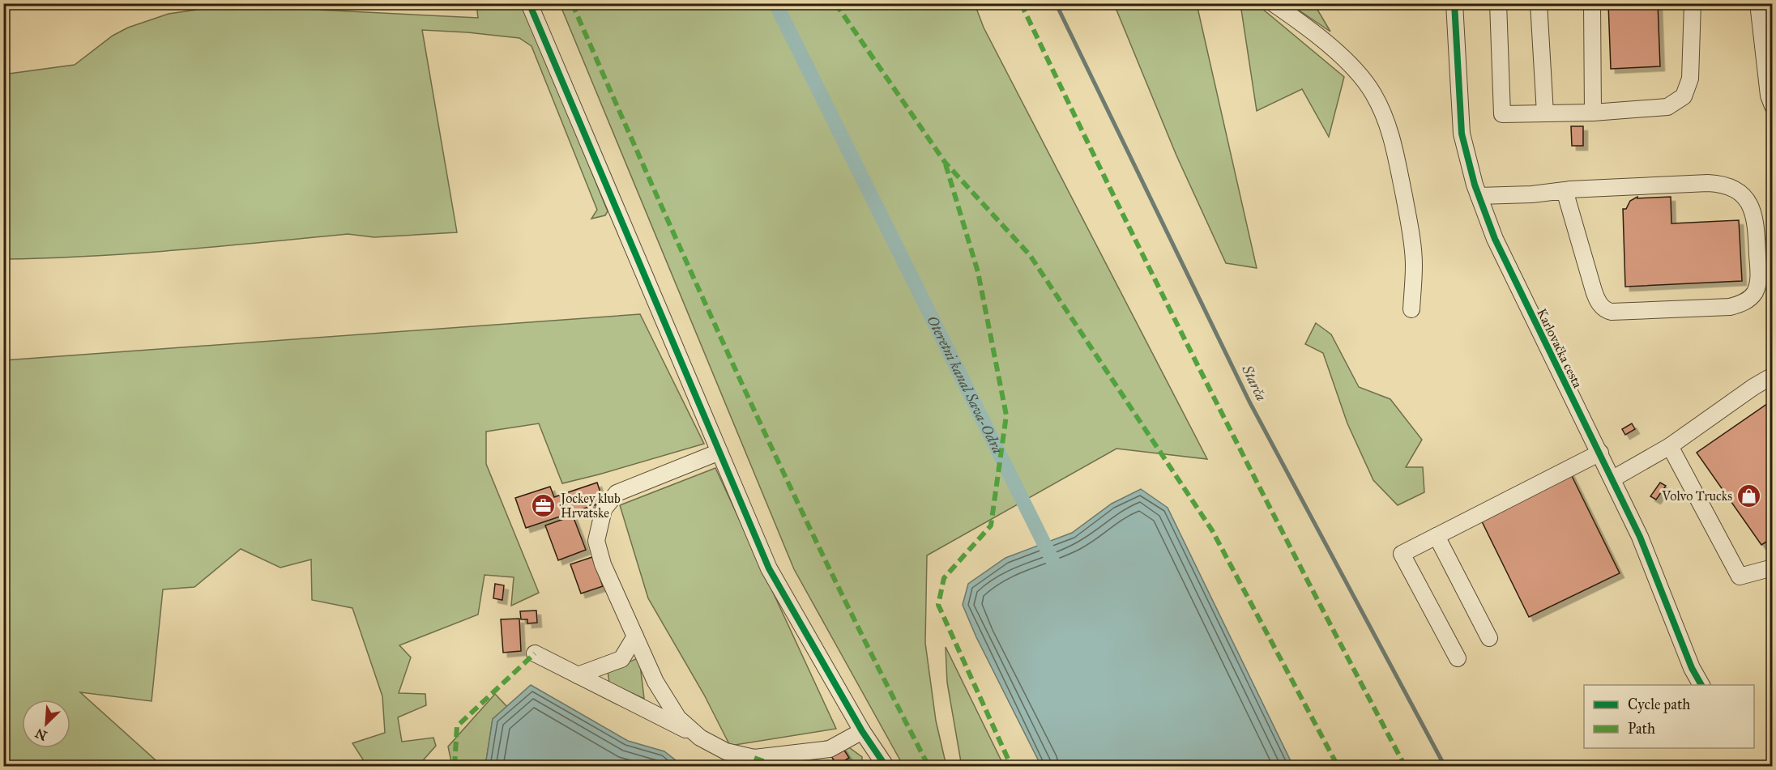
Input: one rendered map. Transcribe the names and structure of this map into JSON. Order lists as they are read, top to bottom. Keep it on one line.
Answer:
{"streets":{"street":["Karlovačka cesta"]},"water":["Starča","Oteretni kanal Sava-Odra"],"places":{"shop":["Volvo Trucks"],"office":["Jockey klub Hrvatske"]},"legend":["Cycle path","Path"],"north":"bottom left"}
